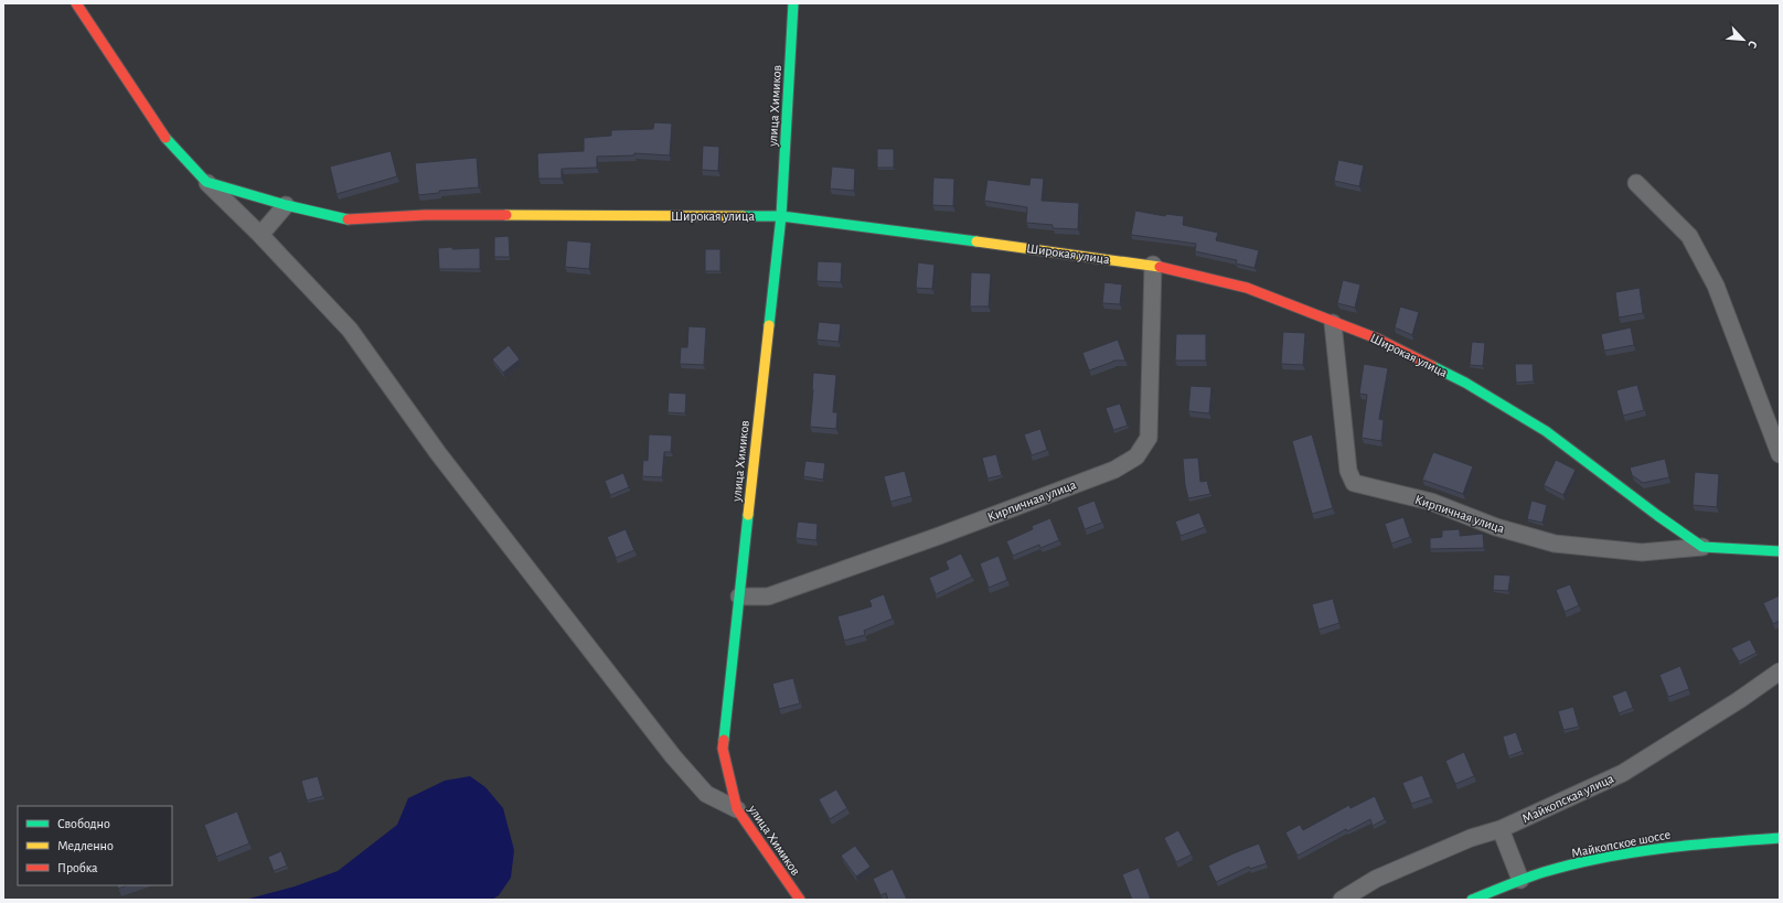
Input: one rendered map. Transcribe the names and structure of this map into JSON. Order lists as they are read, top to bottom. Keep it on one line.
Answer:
{"streets":{"street":["улица Химиков","Широкая улица","Кирпичная улица","Майкопская улица","Майкопское шоссе"]},"crossings":[["улица Химиков","Широкая улица"],["улица Химиков","Кирпичная улица"],["Широкая улица","Кирпичная улица"]],"legend":["Свободно","Медленно","Пробка"],"north":"bottom right"}
